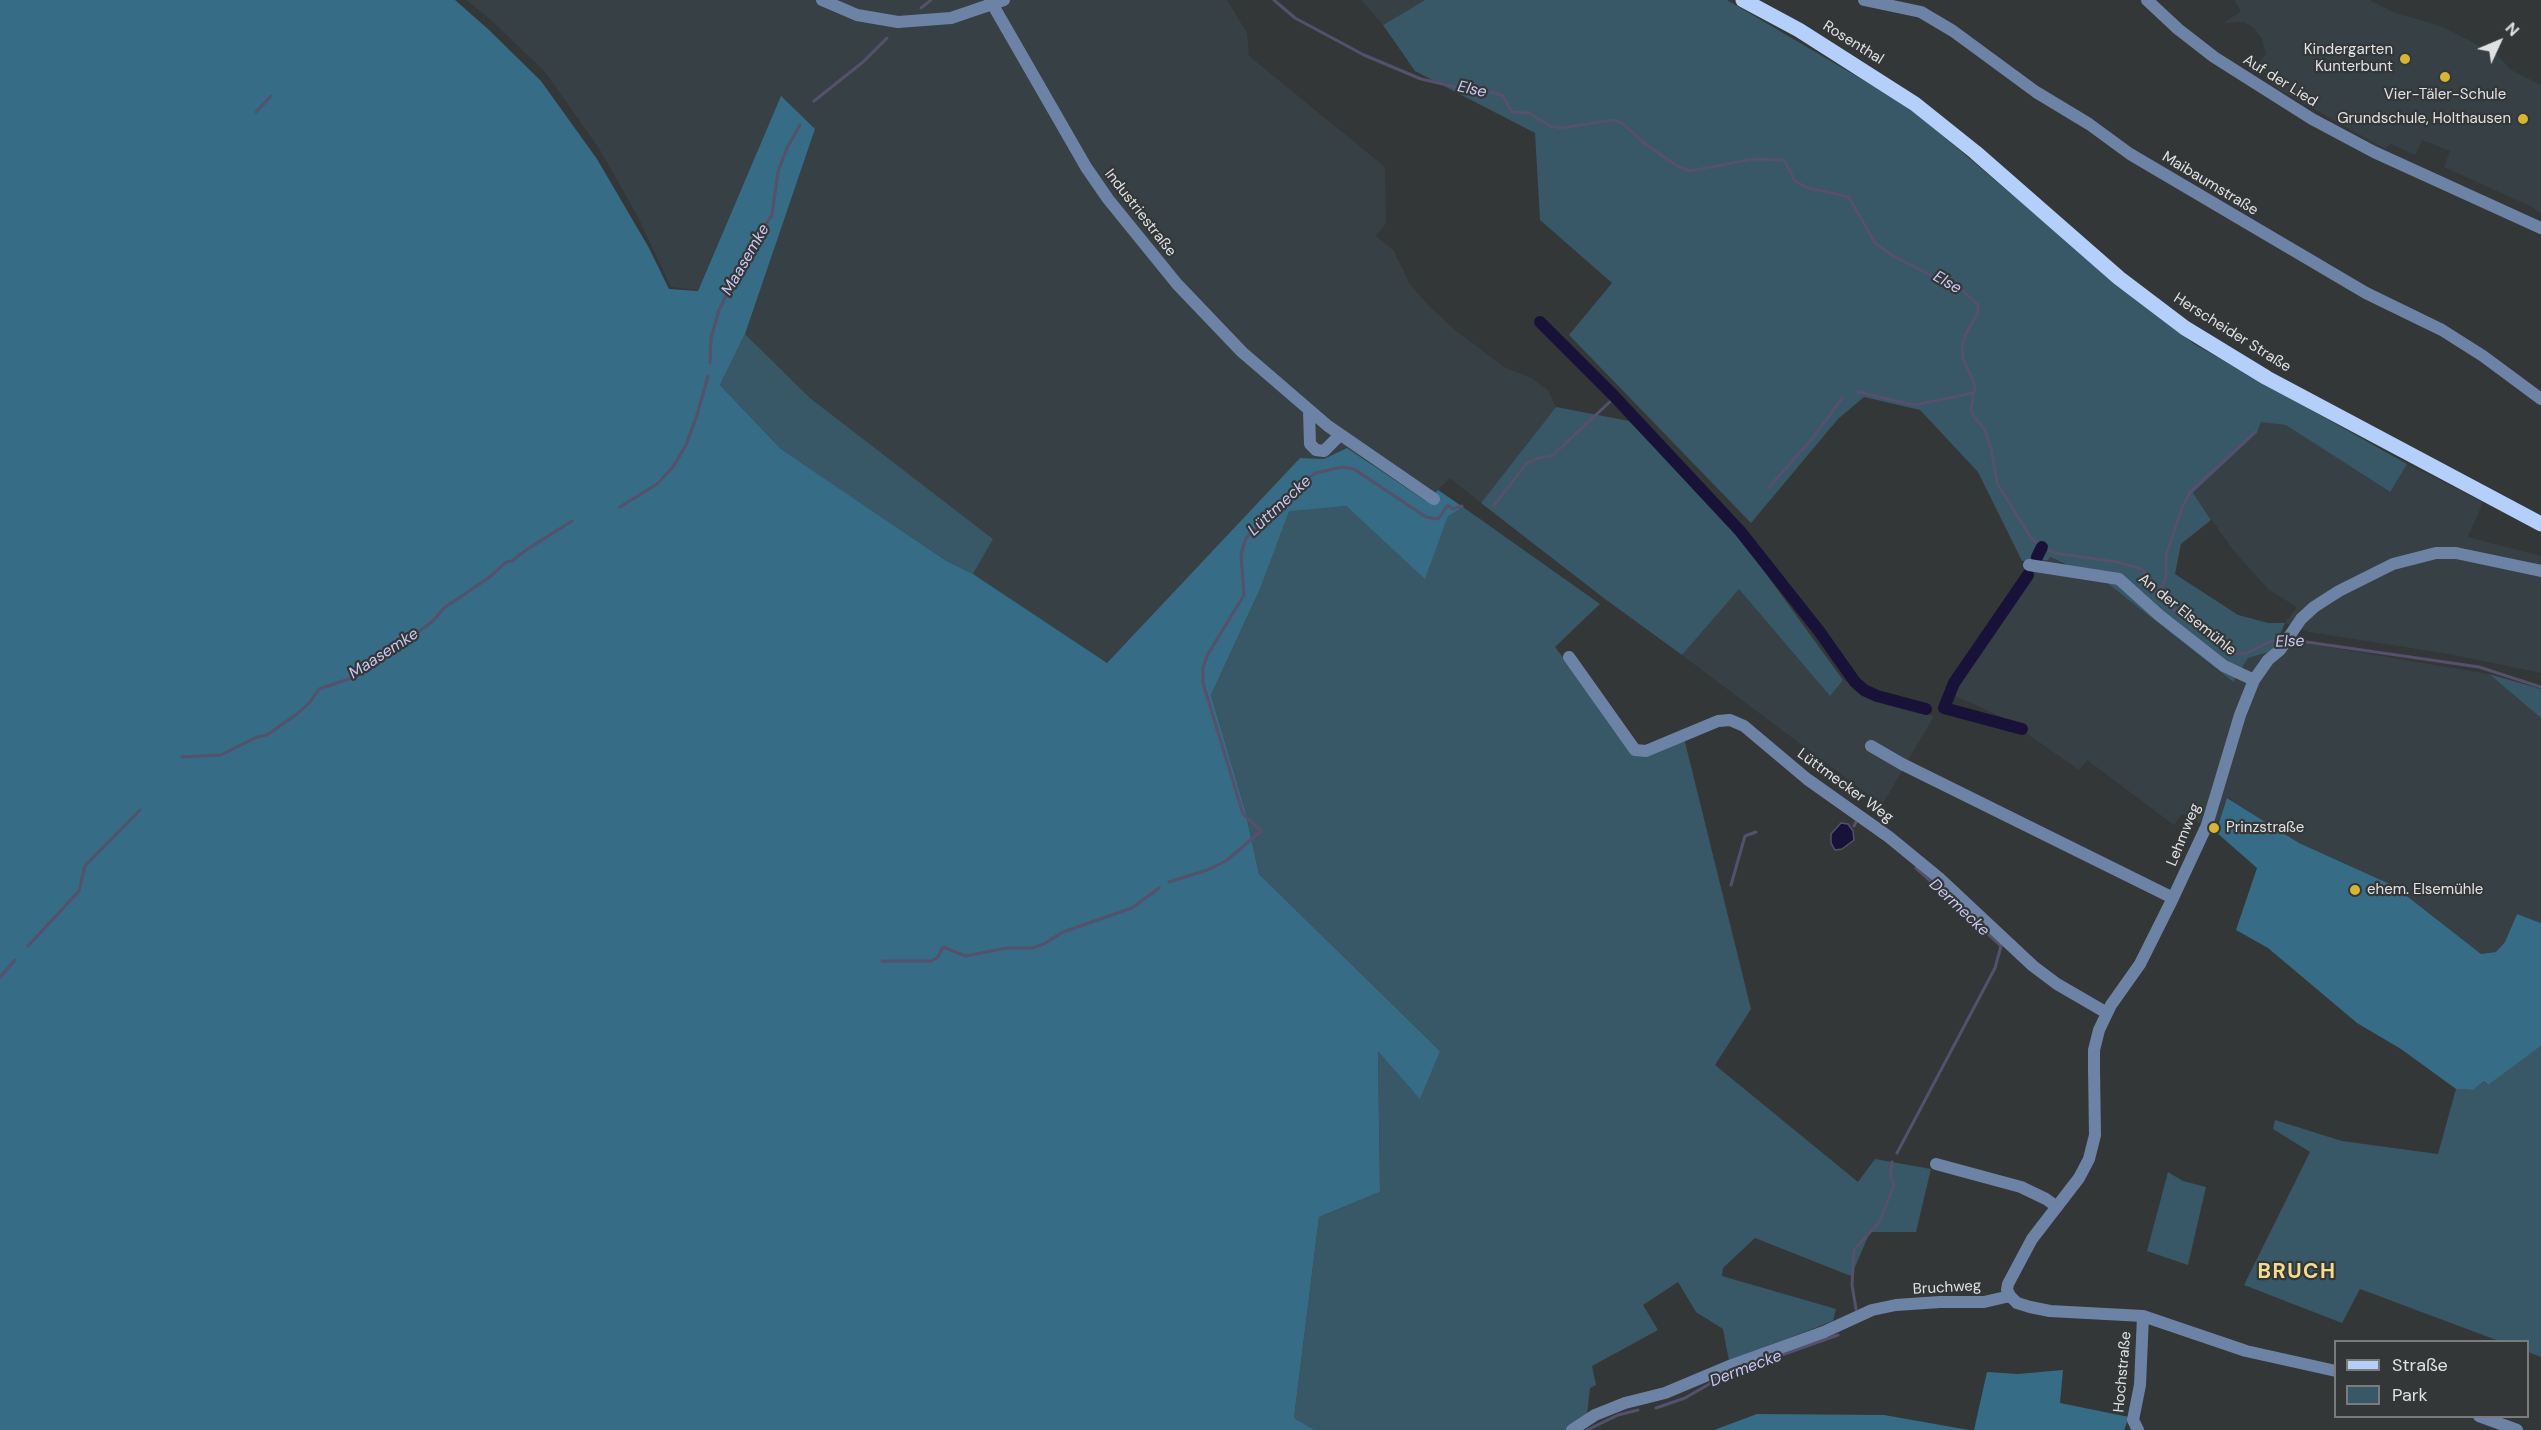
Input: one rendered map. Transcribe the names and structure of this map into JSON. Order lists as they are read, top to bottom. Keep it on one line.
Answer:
{"streets":{"main road":["Rosenthal","Herscheider Straße"],"street":["Auf der Lied","Maibaumstraße","Industriestraße","An der Elsemühle","Lüttmecker Weg","Lehmweg","Bruchweg","Hochstraße"]},"crossings":[["Rosenthal","Herscheider Straße"],["An der Elsemühle","Lehmweg"],["Lüttmecker Weg","Lehmweg"],["Lehmweg","Bruchweg"]],"districts":["BRUCH"],"water":["Else","Maasemke","Lüttmecke","Dermecke"],"places":["Kindergarten Kunterbunt","Vier-Täler-Schule","Grundschule, Holthausen","Prinzstraße","ehem. Elsemühle"],"legend":["Straße","Park"],"north":"top right"}
